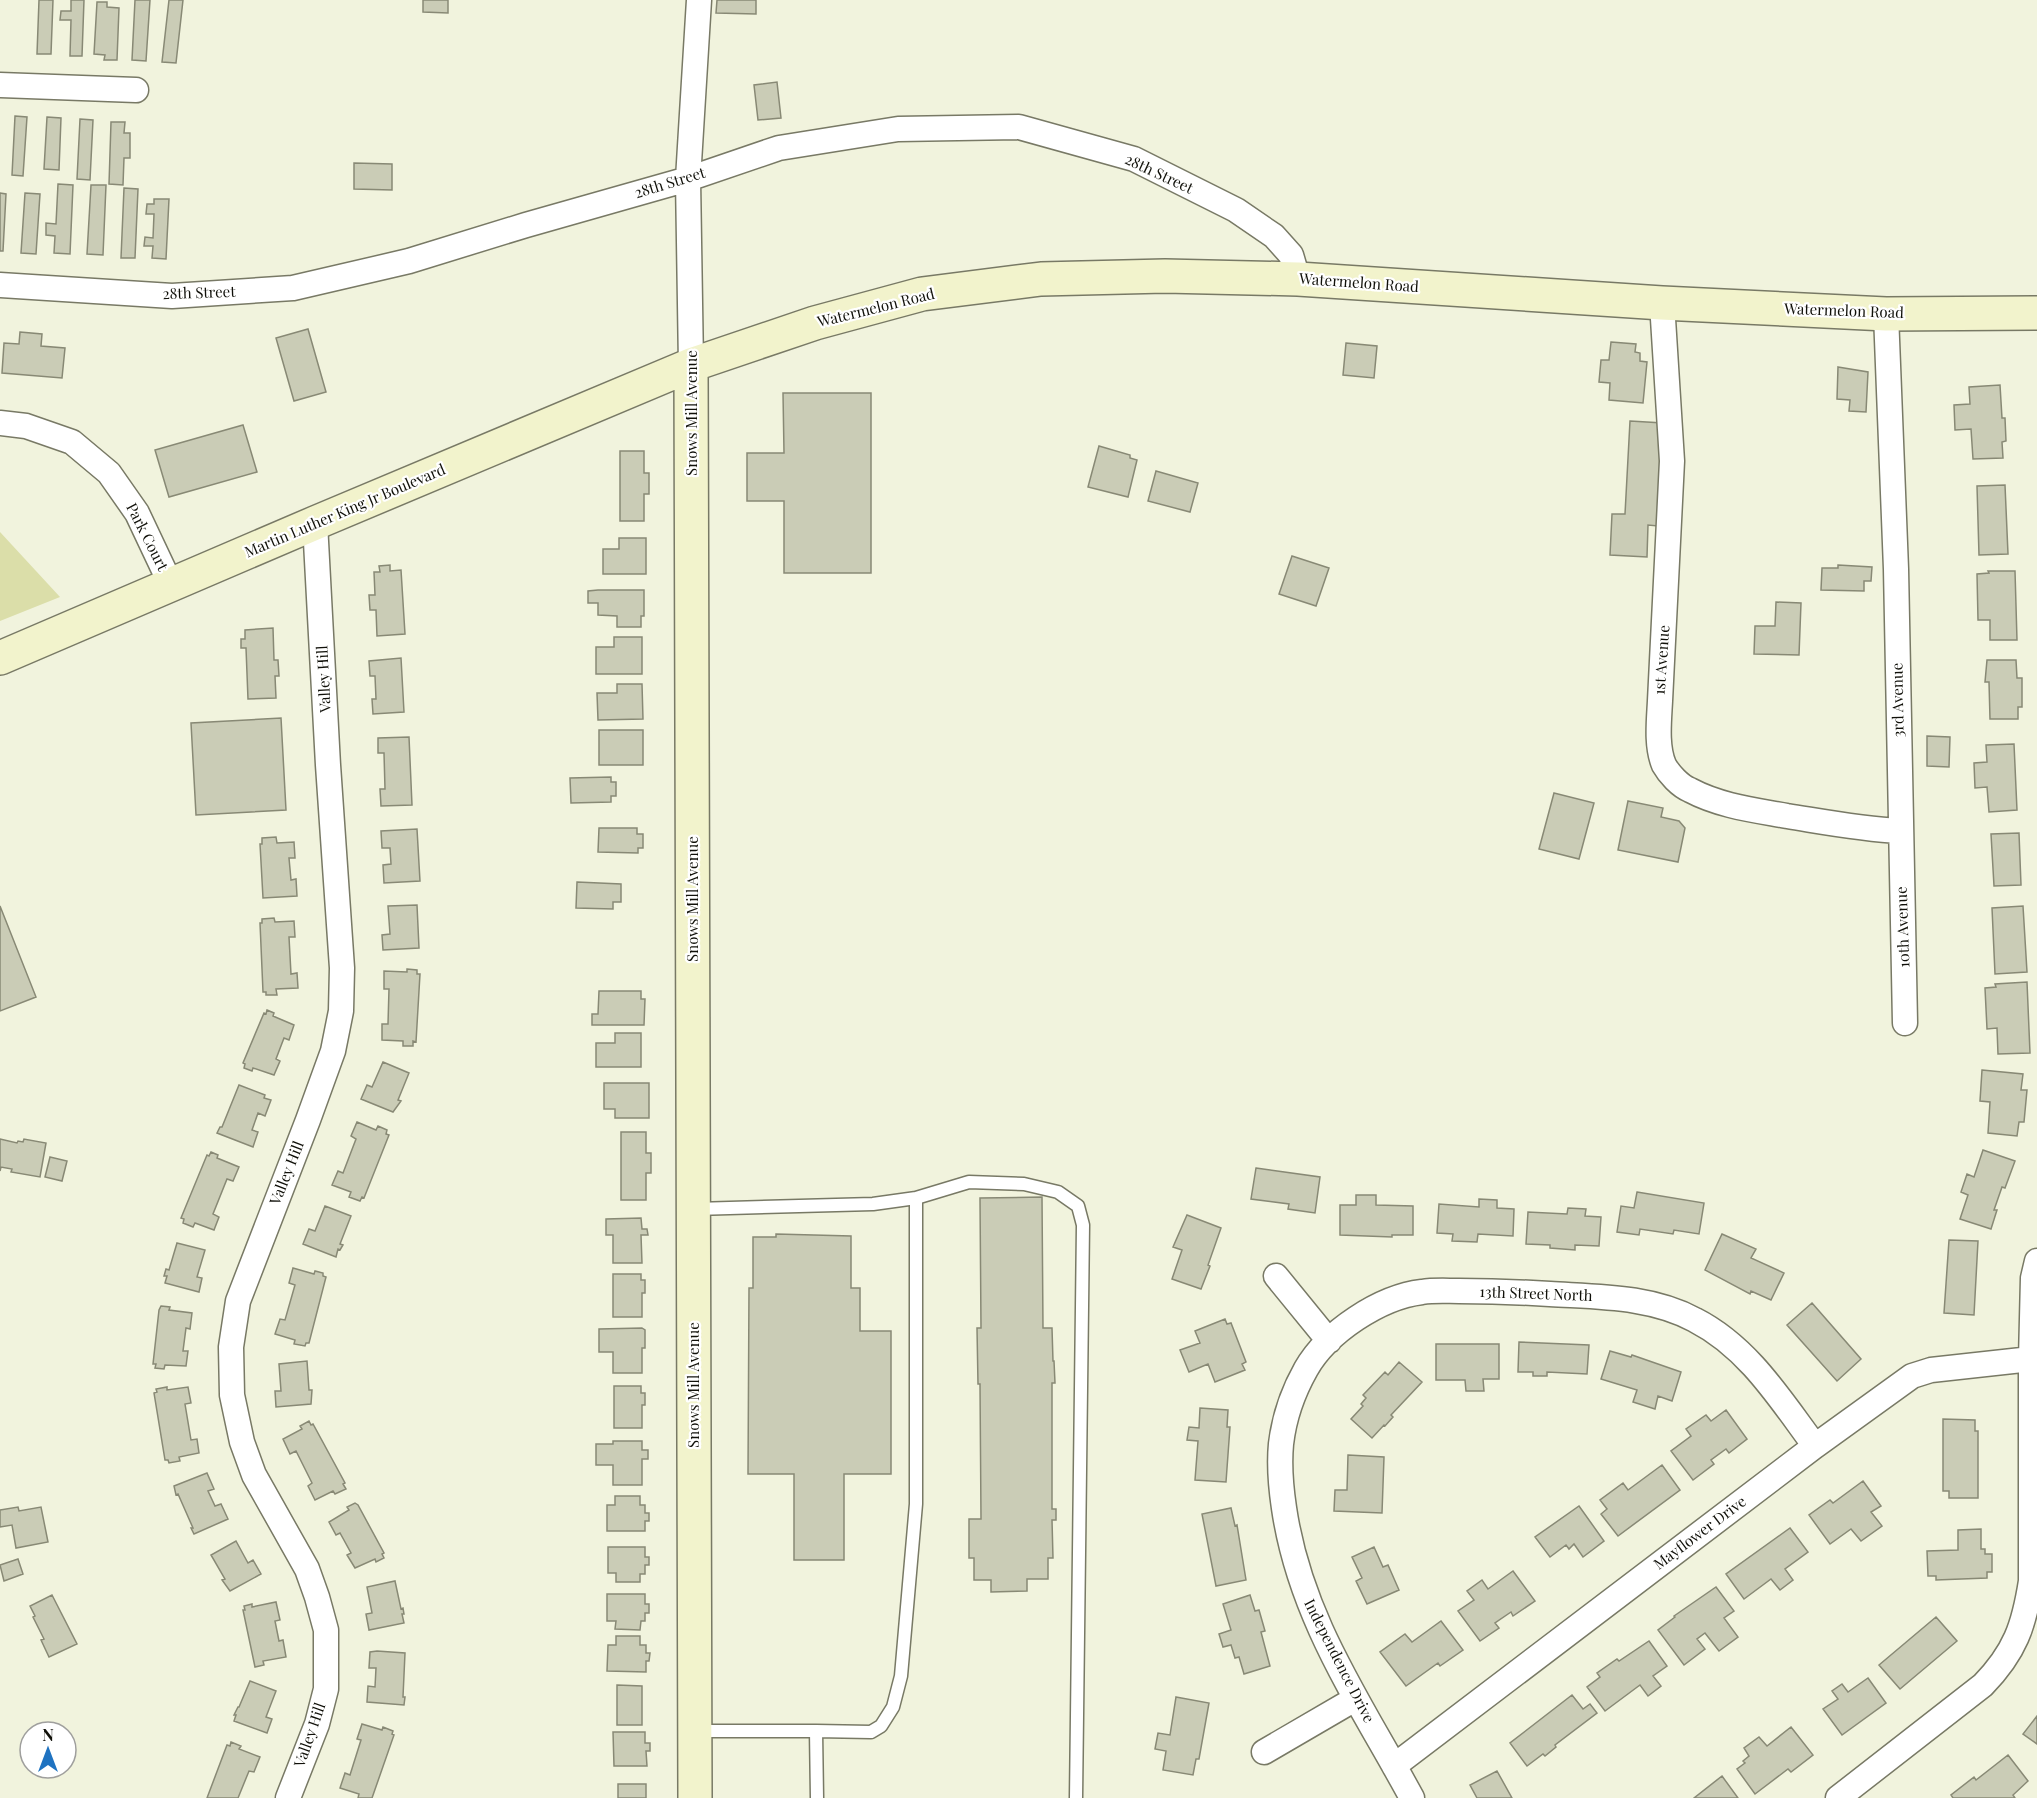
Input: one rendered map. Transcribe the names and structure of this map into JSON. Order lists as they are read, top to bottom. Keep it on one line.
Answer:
{"streets":{"main road":["Watermelon Road","Snows Mill Avenue","Martin Luther King Jr Boulevard"],"street":["28th Street","Park Court","1st Avenue","Valley Hill","3rd Avenue","10th Avenue","13th Street North","Mayflower Drive","Independence Drive"]},"crossings":[["28th Street","Watermelon Road"],["28th Street","Snows Mill Avenue"],["Watermelon Road","Snows Mill Avenue"],["Watermelon Road","Martin Luther King Jr Boulevard"],["Watermelon Road","1st Avenue"],["Watermelon Road","3rd Avenue"],["Snows Mill Avenue","Martin Luther King Jr Boulevard"],["Martin Luther King Jr Boulevard","Park Court"],["Martin Luther King Jr Boulevard","Valley Hill"],["1st Avenue","3rd Avenue"],["1st Avenue","10th Avenue"],["3rd Avenue","10th Avenue"],["13th Street North","Mayflower Drive"],["13th Street North","Independence Drive"],["Mayflower Drive","Independence Drive"]],"north":"top"}
